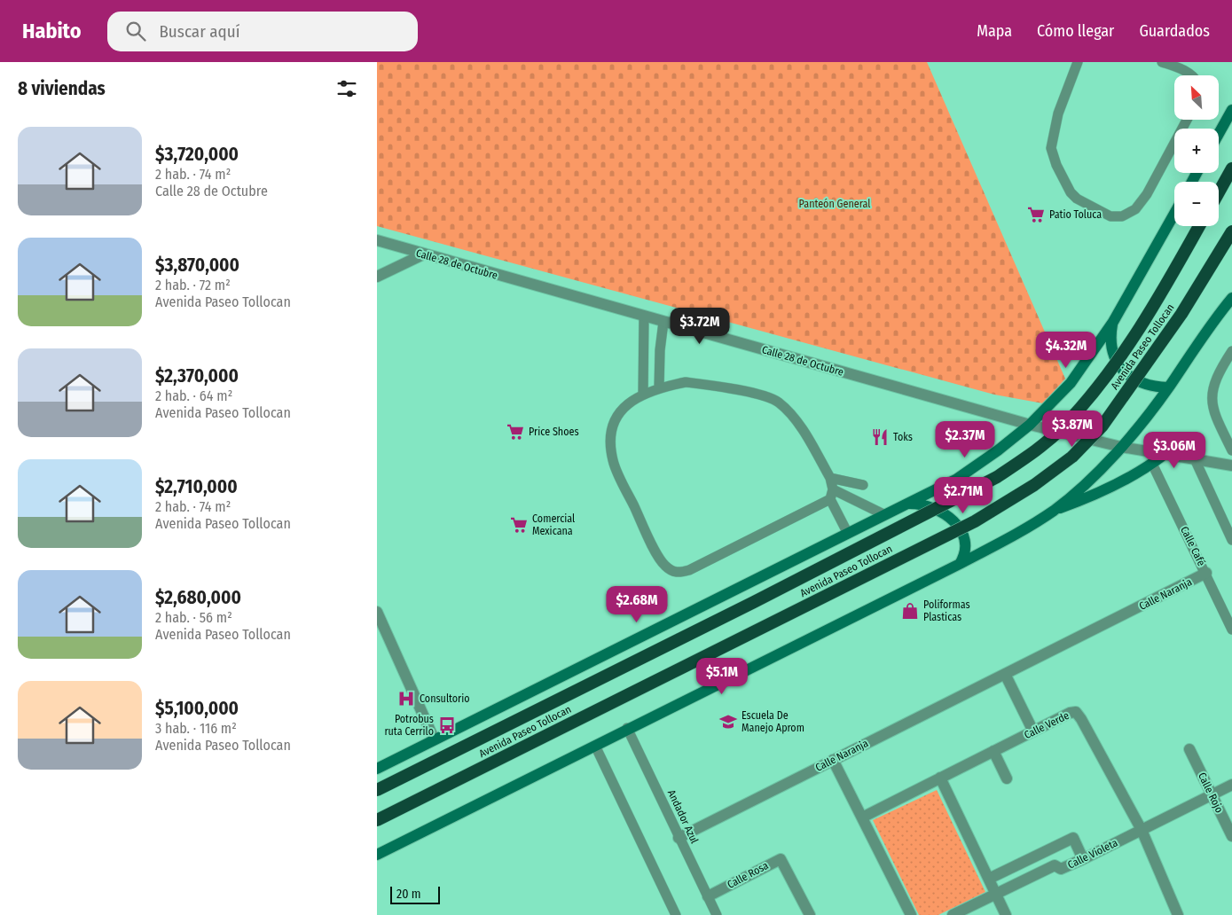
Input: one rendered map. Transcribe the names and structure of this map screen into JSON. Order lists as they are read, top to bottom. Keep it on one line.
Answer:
{"streets":{"highway":["Avenida Paseo Tollocan"],"street":["Calle 28 de Octubre","Calle Naranja","Calle Verde","Calle Rojo","Calle Violeta","Calle Rosa"],"lane":["Calle Café","Andador Azul"]},"crossings":[["Calle Café","Calle Naranja"],["Calle Naranja","Andador Azul"],["Calle Verde","Calle Violeta"],["Andador Azul","Calle Rosa"]],"parks":["Panteón General"],"places":{"supermarket":["Patio Toluca","Price Shoes","Comercial Mexicana"],"restaurant":["Toks"],"shop":["Poliformas Plasticas"],"hospital":["Consultorio"],"school or university":["Escuela De Manejo Aprom"],"bus stop":["Potrobus ruta Cerrilo"]},"scale_bar":"20 m","north":"top left","page":{"header":"Habito","search":"Buscar aquí","nav":["Mapa","Cómo llegar","Guardados"],"heading":"8 viviendas","map_buttons":["+","−"],"list":[{"name":"$3,720,000","note":"2 hab. · 74 m² · Calle 28 de Octubre"},{"name":"$3,870,000","note":"2 hab. · 72 m² · Avenida Paseo Tollocan"},{"name":"$2,370,000","note":"2 hab. · 64 m² · Avenida Paseo Tollocan"},{"name":"$2,710,000","note":"2 hab. · 74 m² · Avenida Paseo Tollocan"},{"name":"$2,680,000","note":"2 hab. · 56 m² · Avenida Paseo Tollocan"},{"name":"$5,100,000","note":"3 hab. · 116 m² · Avenida Paseo Tollocan"}],"price":["$3.72M","$4.32M","$3.87M","$2.37M","$3.06M","$2.71M","$2.68M","$5.1M"],"scale":"20 m"}}
